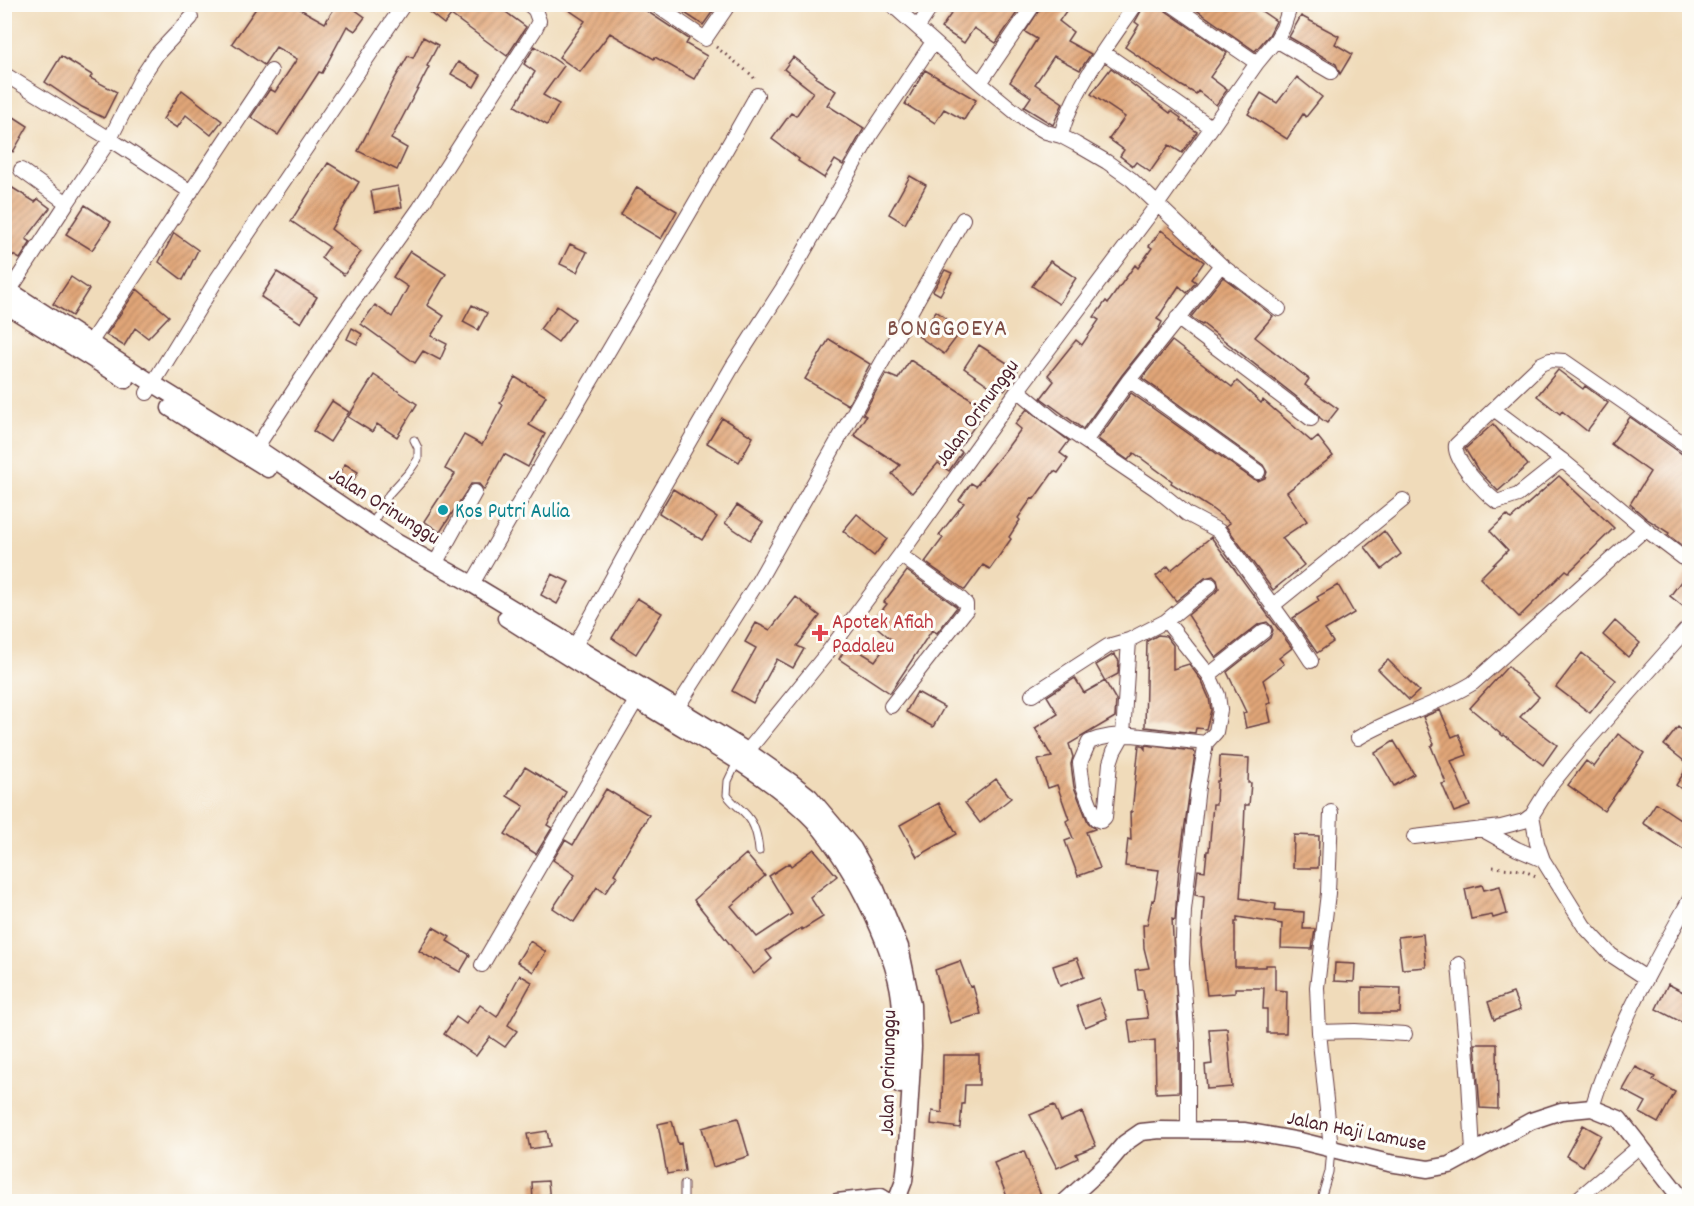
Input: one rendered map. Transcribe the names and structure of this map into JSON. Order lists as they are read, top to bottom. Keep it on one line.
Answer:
{"streets":{"street":["Jalan Orinunggu","Jalan Haji Lamuse"]},"districts":["BONGGOEYA"],"places":{"other":["Kos Putri Aulia"],"health":["Apotek Afiah Padaleu"]}}
